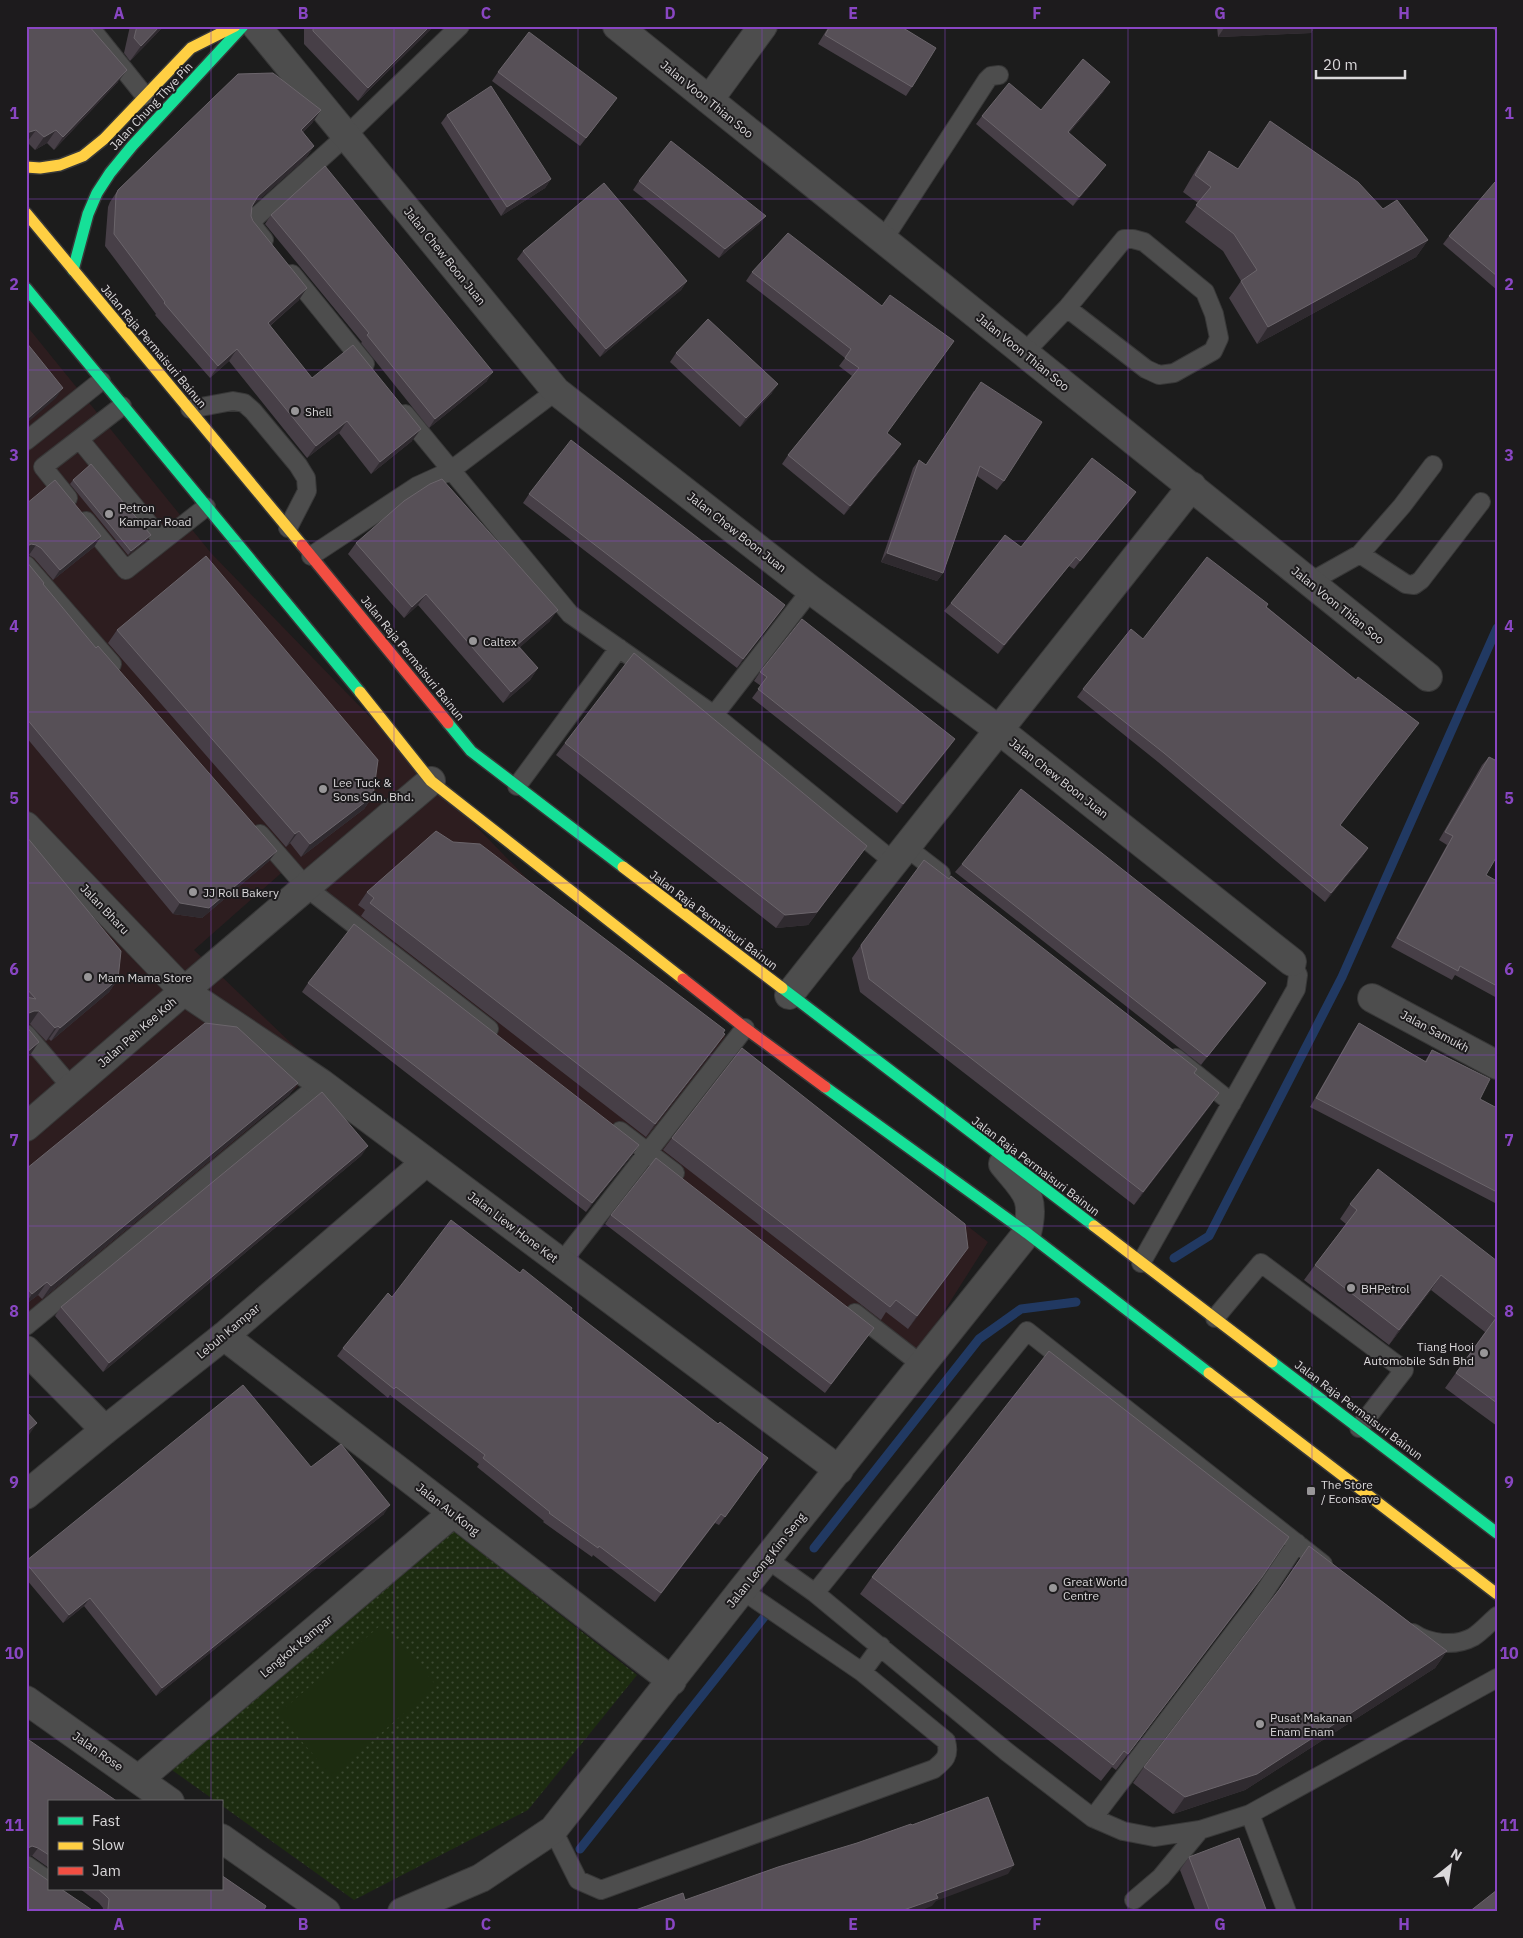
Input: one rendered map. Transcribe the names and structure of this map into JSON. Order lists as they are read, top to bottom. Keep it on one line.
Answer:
{"streets":{"main road":["Jalan Chung Thye Pin","Jalan Raja Permaisuri Bainun"],"street":["Jalan Voon Thian Soo","Jalan Chew Boon Juan","Jalan Bharu","Jalan Samukh","Jalan Peh Kee Koh","Jalan Liew Hone Ket","Lebuh Kampar","Jalan Au Kong","Jalan Leong Kim Seng","Lengkok Kampar","Jalan Rose"]},"crossings":[["Jalan Chung Thye Pin","Jalan Raja Permaisuri Bainun"],["Jalan Raja Permaisuri Bainun","Jalan Leong Kim Seng"],["Jalan Bharu","Jalan Peh Kee Koh"],["Jalan Bharu","Jalan Liew Hone Ket"],["Jalan Peh Kee Koh","Jalan Liew Hone Ket"],["Jalan Liew Hone Ket","Lebuh Kampar"],["Jalan Liew Hone Ket","Jalan Leong Kim Seng"],["Lebuh Kampar","Jalan Au Kong"],["Jalan Au Kong","Jalan Leong Kim Seng"],["Jalan Au Kong","Lengkok Kampar"],["Lengkok Kampar","Jalan Rose"]],"places":{"other":["Shell","Petron Kampar Road","Caltex","Lee Tuck & Sons Sdn. Bhd.","JJ Roll Bakery","Mam Mama Store","BHPetrol","Tiang Hooi Automobile Sdn Bhd","Great World Centre","Pusat Makanan Enam Enam"],"transit":["The Store / Econsave"]},"legend":["Fast","Slow","Jam"],"scale_bar":"20 m","north":"top right","grid":{"columns":["A","B","C","D","E","F","G","H"],"rows":["1","2","3","4","5","6","7","8","9","10","11"]}}
